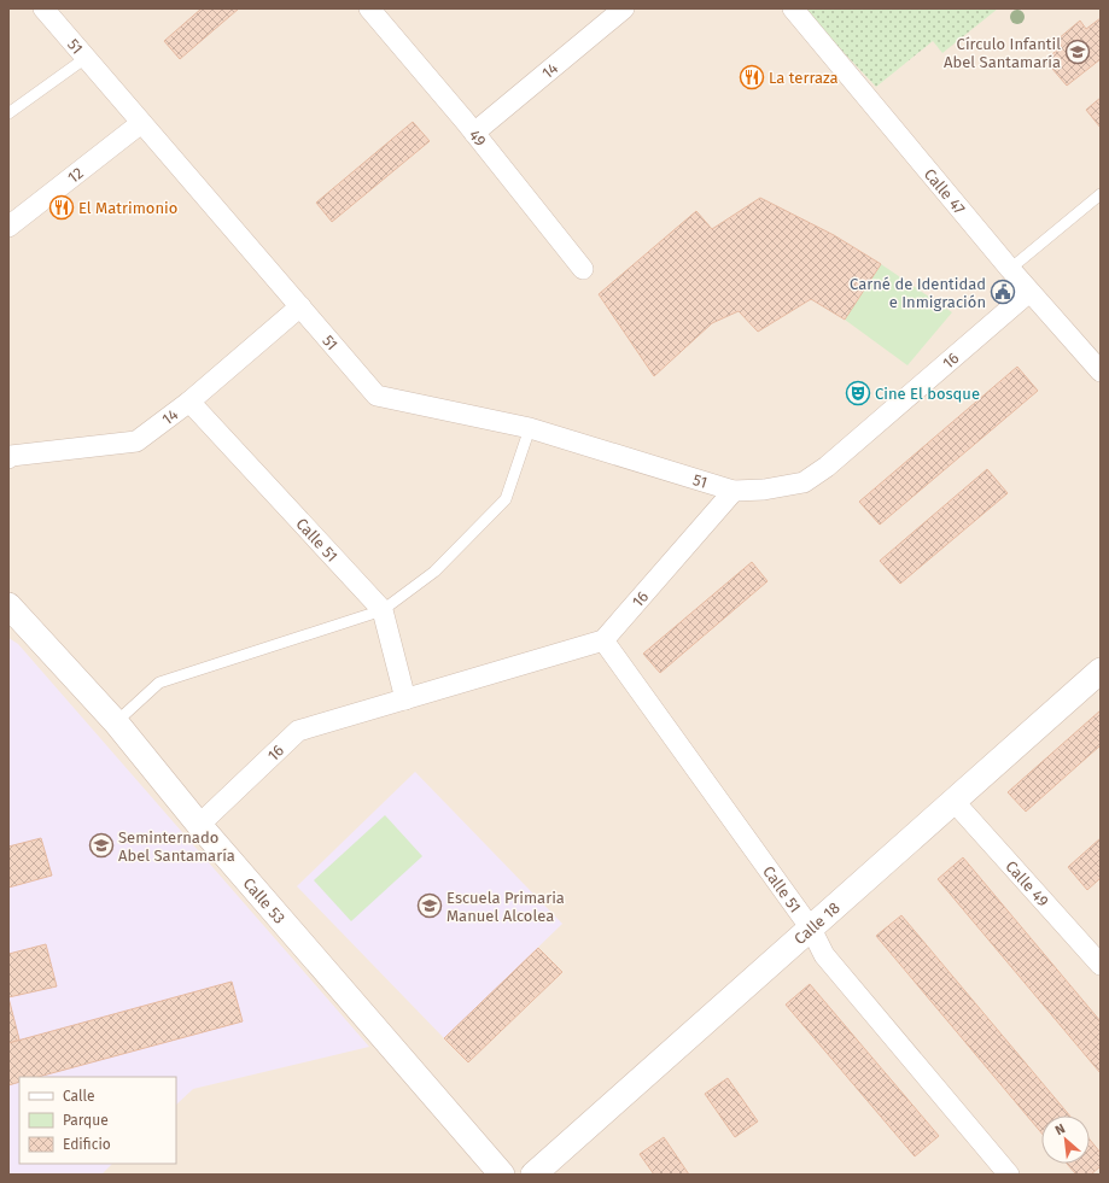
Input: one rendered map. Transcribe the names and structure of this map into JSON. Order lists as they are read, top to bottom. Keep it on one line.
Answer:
{"streets":{"street":["51","14","49","12","Calle 47","16","Calle 51","Calle 49","Calle 53","Calle 18"]},"crossings":[["51","14"],["51","12"],["51","16"],["14","49"],["14","Calle 51"],["Calle 47","16"],["16","Calle 51"],["16","Calle 53"],["Calle 51","Calle 18"],["Calle 49","Calle 18"]],"places":{"school or university":["Círculo Infantil Abel Santamaría","Seminternado Abel Santamaría","Escuela Primaria Manuel Alcolea"],"restaurant":["La terraza","El Matrimonio"],"public building":["Carné de Identidad e Inmigración"],"theatre":["Cine El bosque"]},"legend":["Calle","Parque","Edificio"],"north":"top left"}
